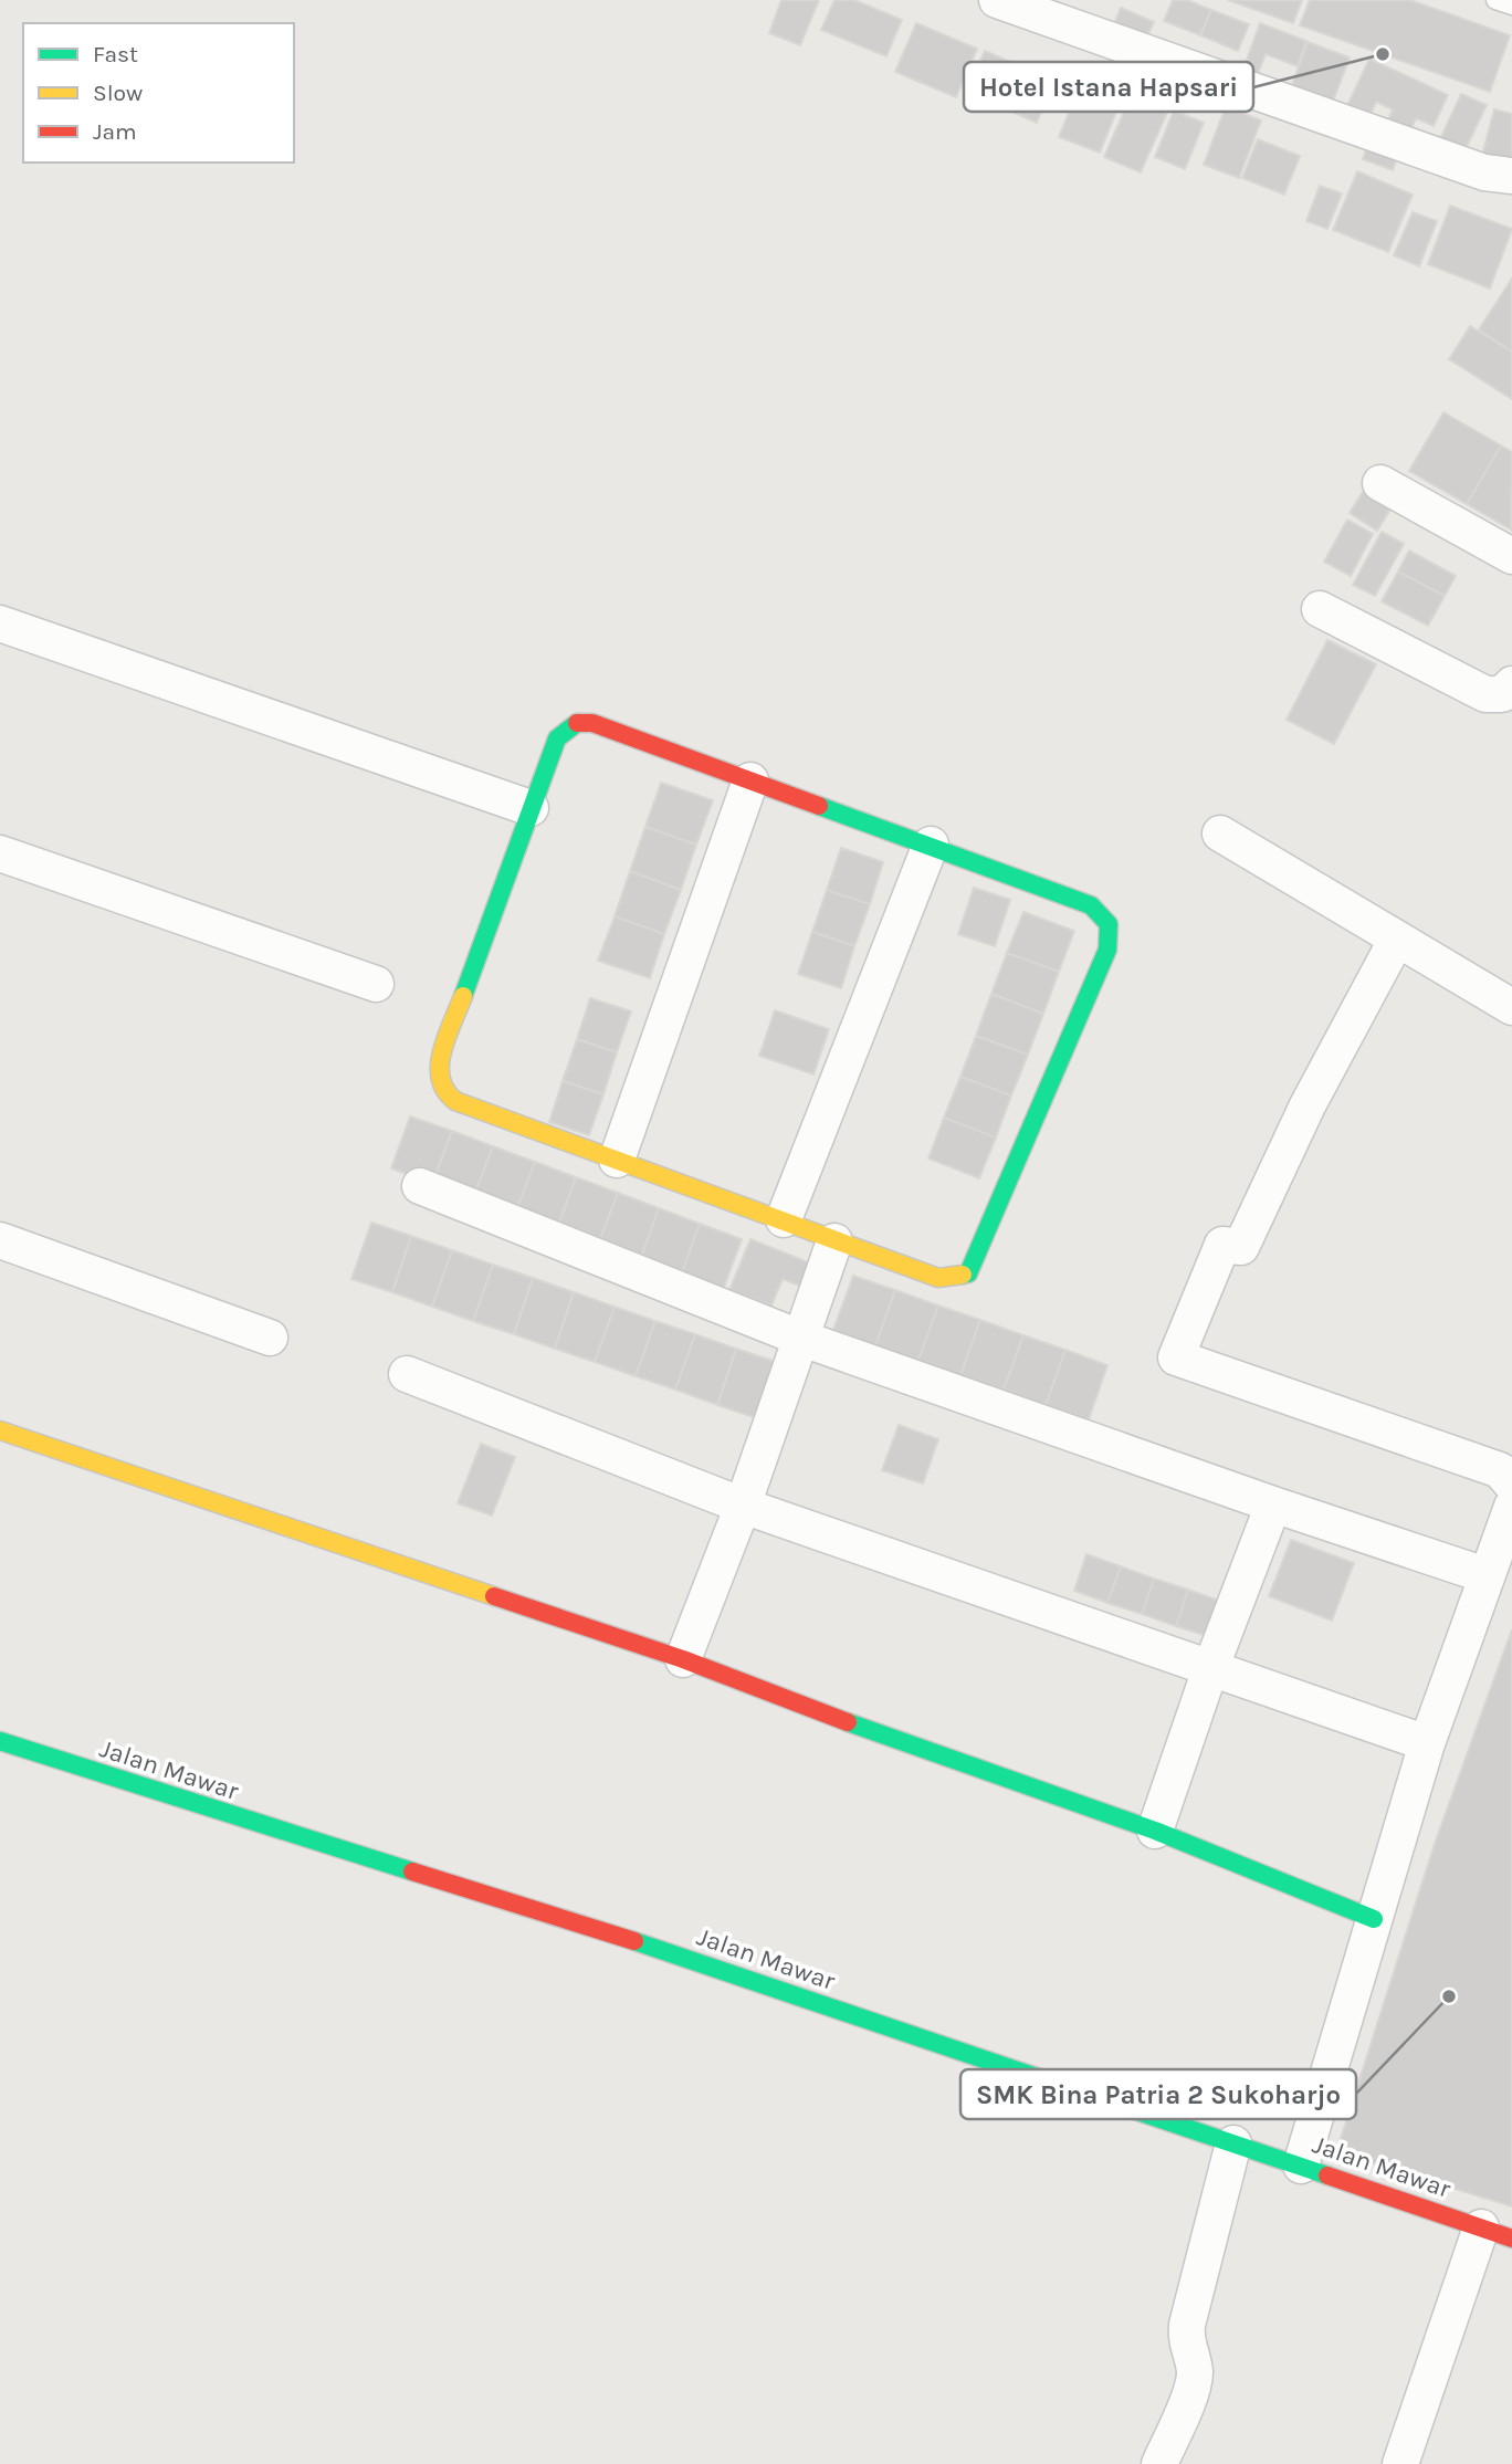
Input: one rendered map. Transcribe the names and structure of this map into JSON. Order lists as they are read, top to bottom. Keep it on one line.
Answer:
{"streets":{"street":["Jalan Mawar"]},"places":["Hotel Istana Hapsari","SMK Bina Patria 2 Sukoharjo"],"legend":["Fast","Slow","Jam"]}
